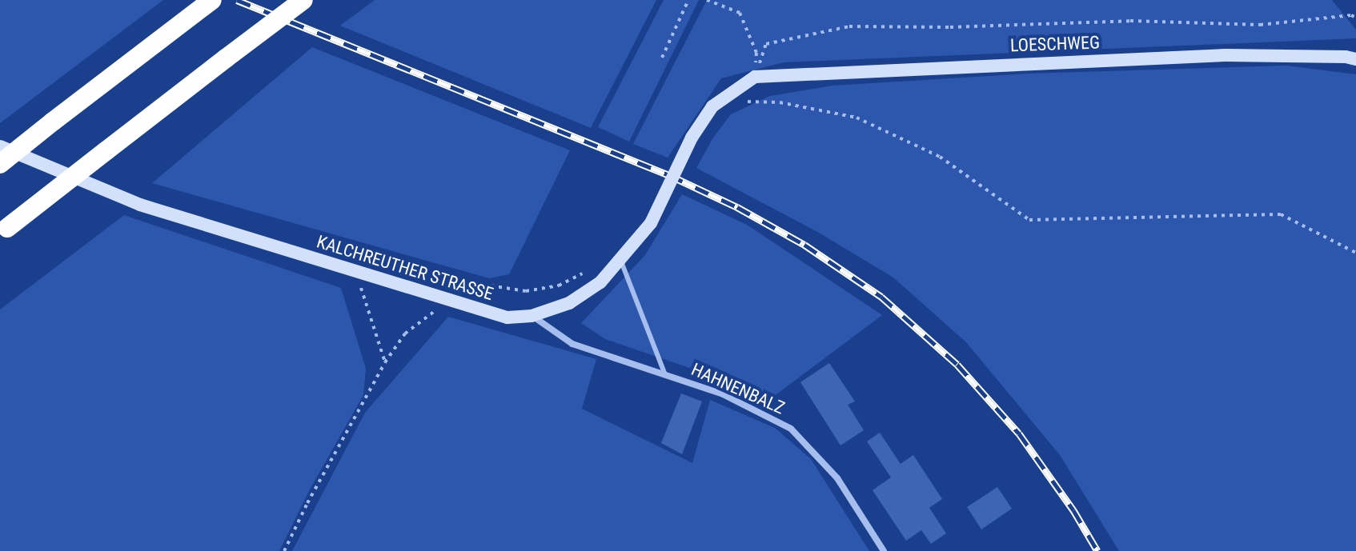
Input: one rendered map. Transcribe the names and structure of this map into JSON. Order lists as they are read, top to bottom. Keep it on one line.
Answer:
{"streets":{"street":["LOESCHWEG","KALCHREUTHER STRASSE","HAHNENBALZ"]},"crossings":[["KALCHREUTHER STRASSE","HAHNENBALZ"]]}
